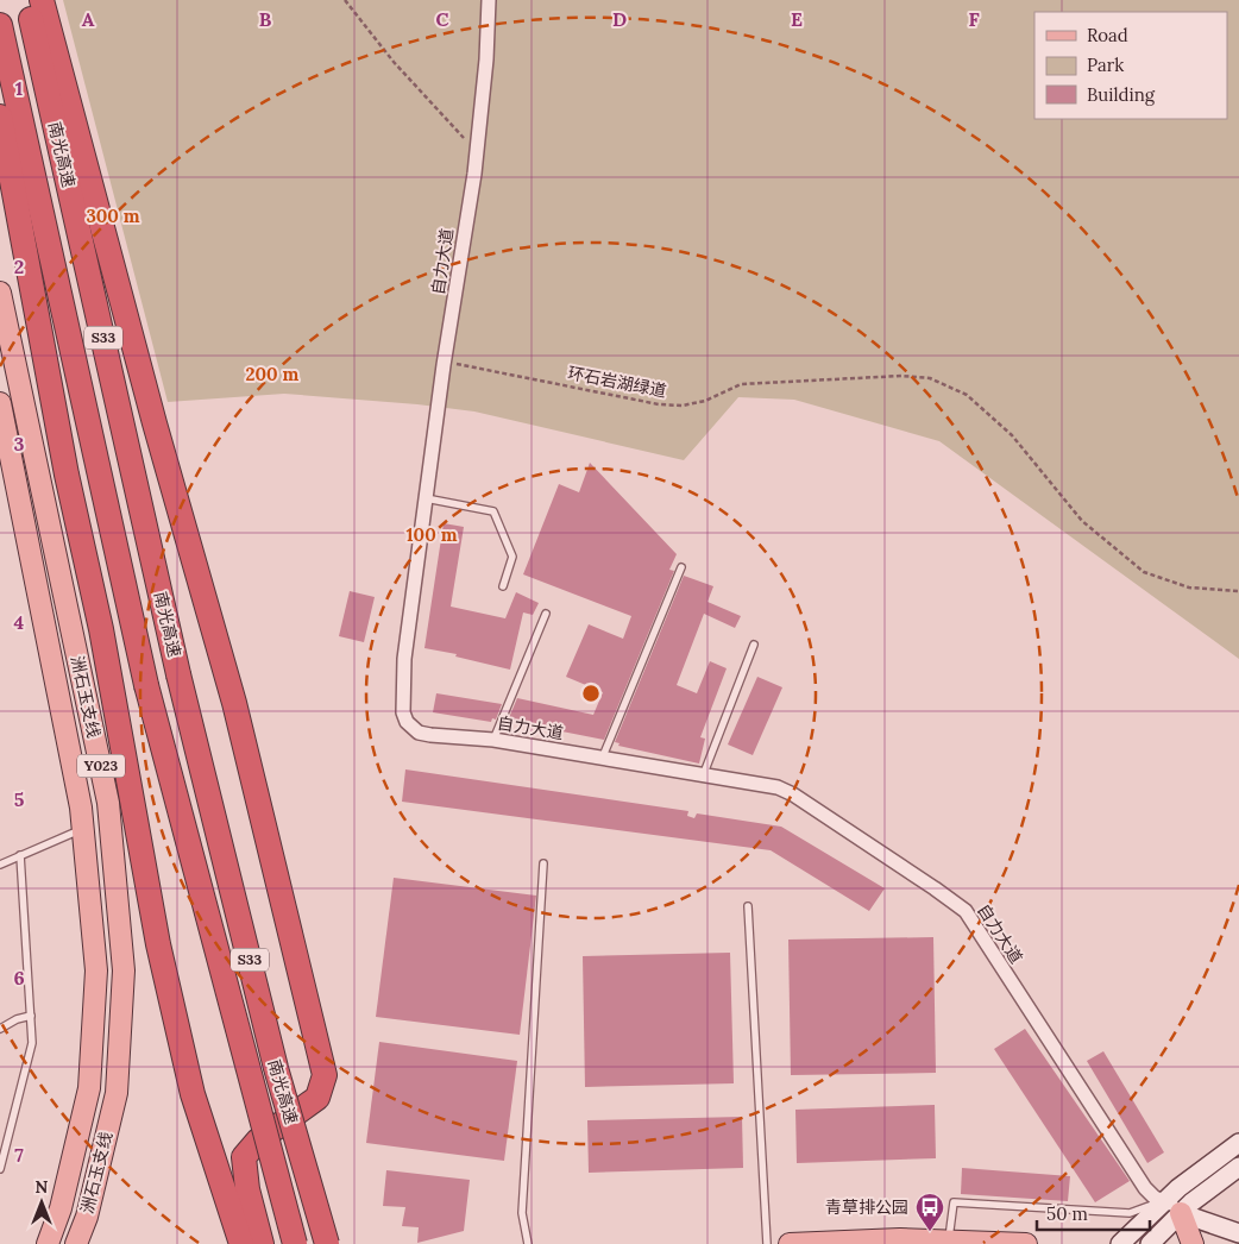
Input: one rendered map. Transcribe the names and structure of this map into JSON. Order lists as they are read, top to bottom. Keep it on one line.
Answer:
{"streets":{"highway":["南光高速","S33"],"main road":["洲石玉支线","Y023"],"street":["自力大道"],"path":["环石岩湖绿道"]},"places":{"bus stop":["青草排公园"]},"legend":["Road","Park","Building"],"scale_bar":"50 m","north":"top","grid":{"columns":["A","B","C","D","E","F"],"rows":["1","2","3","4","5","6","7"]},"rings":["300 m","200 m","100 m"]}
